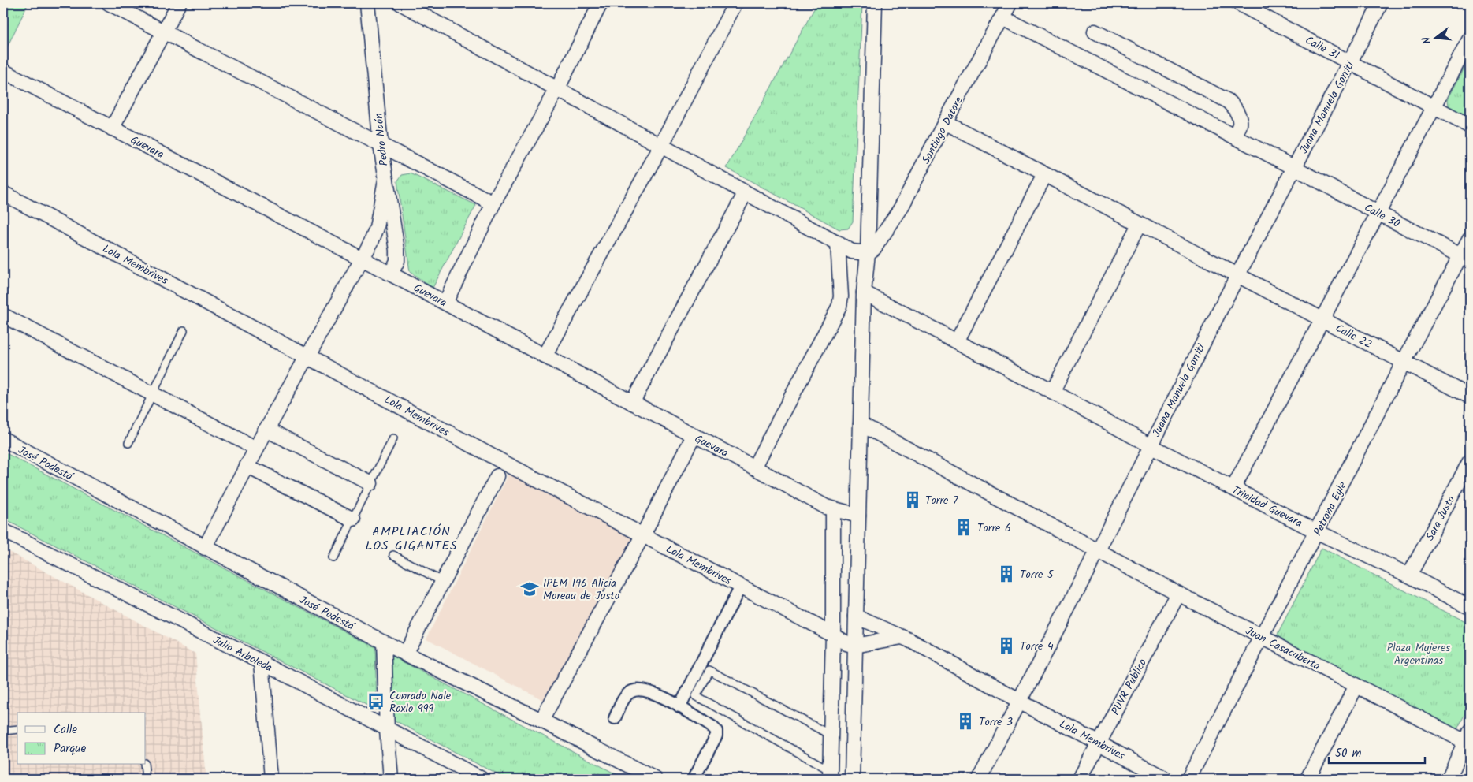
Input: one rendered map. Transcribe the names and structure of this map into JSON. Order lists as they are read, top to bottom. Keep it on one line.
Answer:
{"streets":{"street":["Calle 31","Juana Manuela Gorriti","Santiago Datore","Pedro Naón","Guevara","Calle 30","Lola Membrives","Calle 22","José Podestá","Trinidad Guevara","Petrona Eyle","Sara Justo","Juan Casacuberta","Julio Arboleda","PUVR Publico"]},"crossings":[["Calle 31","Juana Manuela Gorriti"],["Juana Manuela Gorriti","Calle 30"],["Juana Manuela Gorriti","Lola Membrives"],["Juana Manuela Gorriti","Calle 22"],["Juana Manuela Gorriti","Trinidad Guevara"],["Juana Manuela Gorriti","Juan Casacuberta"],["Santiago Datore","Calle 30"],["Santiago Datore","Calle 22"],["Pedro Naón","Guevara"],["Calle 30","Petrona Eyle"],["Lola Membrives","PUVR Publico"],["Calle 22","Petrona Eyle"],["Trinidad Guevara","Petrona Eyle"],["Trinidad Guevara","Sara Justo"],["Petrona Eyle","Juan Casacuberta"],["Juan Casacuberta","PUVR Publico"]],"districts":["AMPLIACIÓN LOS GIGANTES"],"parks":["Plaza Mujeres Argentinas"],"places":{"building":["Torre 7","Torre 6","Torre 5","Torre 4","Torre 3"],"school or university":["IPEM 196 Alicia Moreau de Justo"],"bus stop":["Conrado Nale Roxlo 999"]},"legend":["Calle","Parque"],"scale_bar":"50 m","north":"left"}
